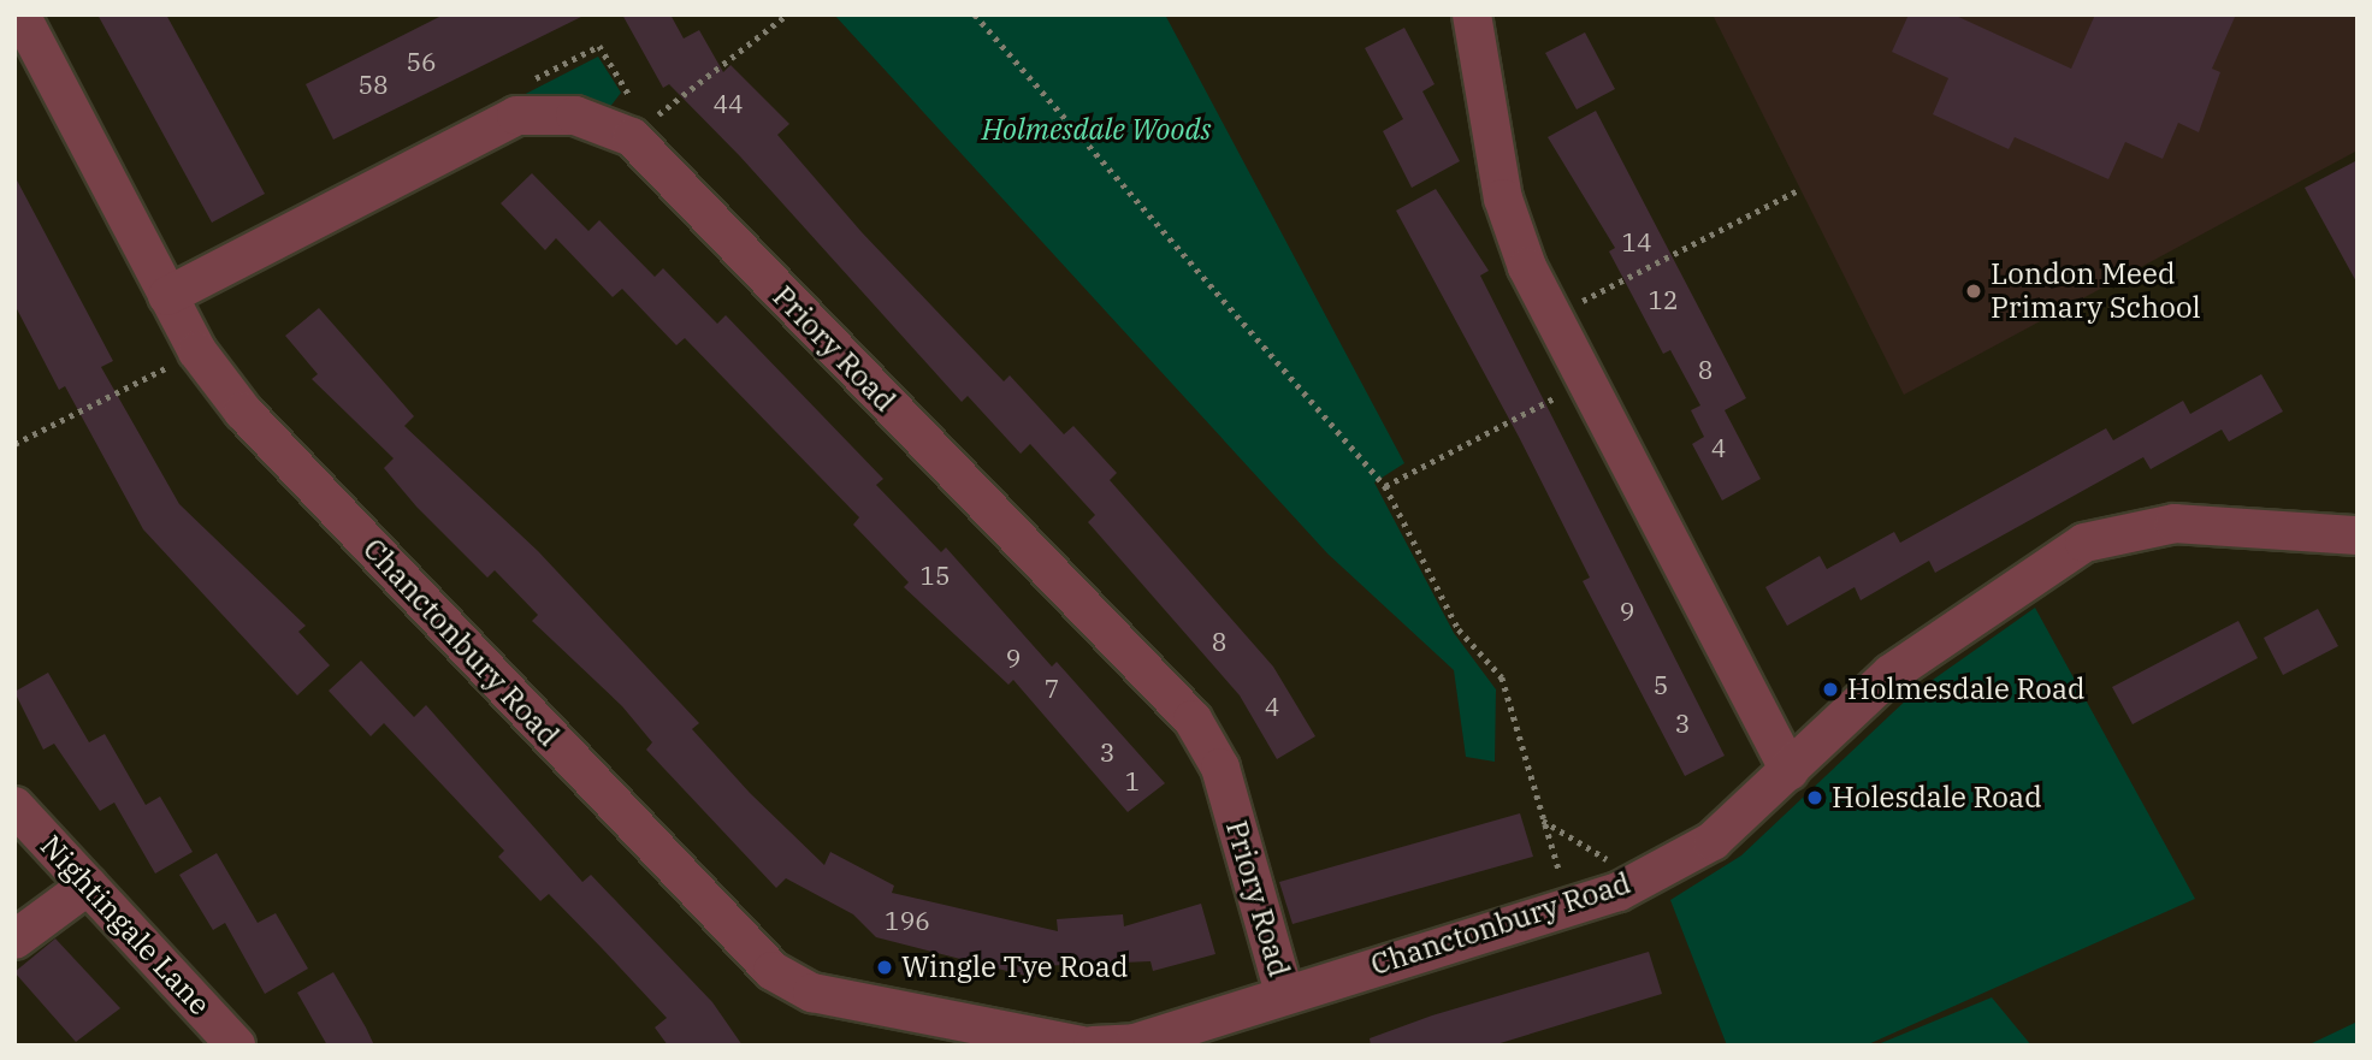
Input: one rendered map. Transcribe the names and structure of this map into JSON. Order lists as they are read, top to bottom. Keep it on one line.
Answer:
{"streets":{"street":["Priory Road","Chanctonbury Road","Nightingale Lane"]},"crossings":[["Priory Road","Chanctonbury Road"]],"parks":["Holmesdale Woods"],"places":["London Meed Primary School","Holmesdale Road","Holesdale Road","Wingle Tye Road"],"house_numbers":["56","58","44","14","12","8","4","15","9","8","9","5","7","4","3","3","1","196"]}
